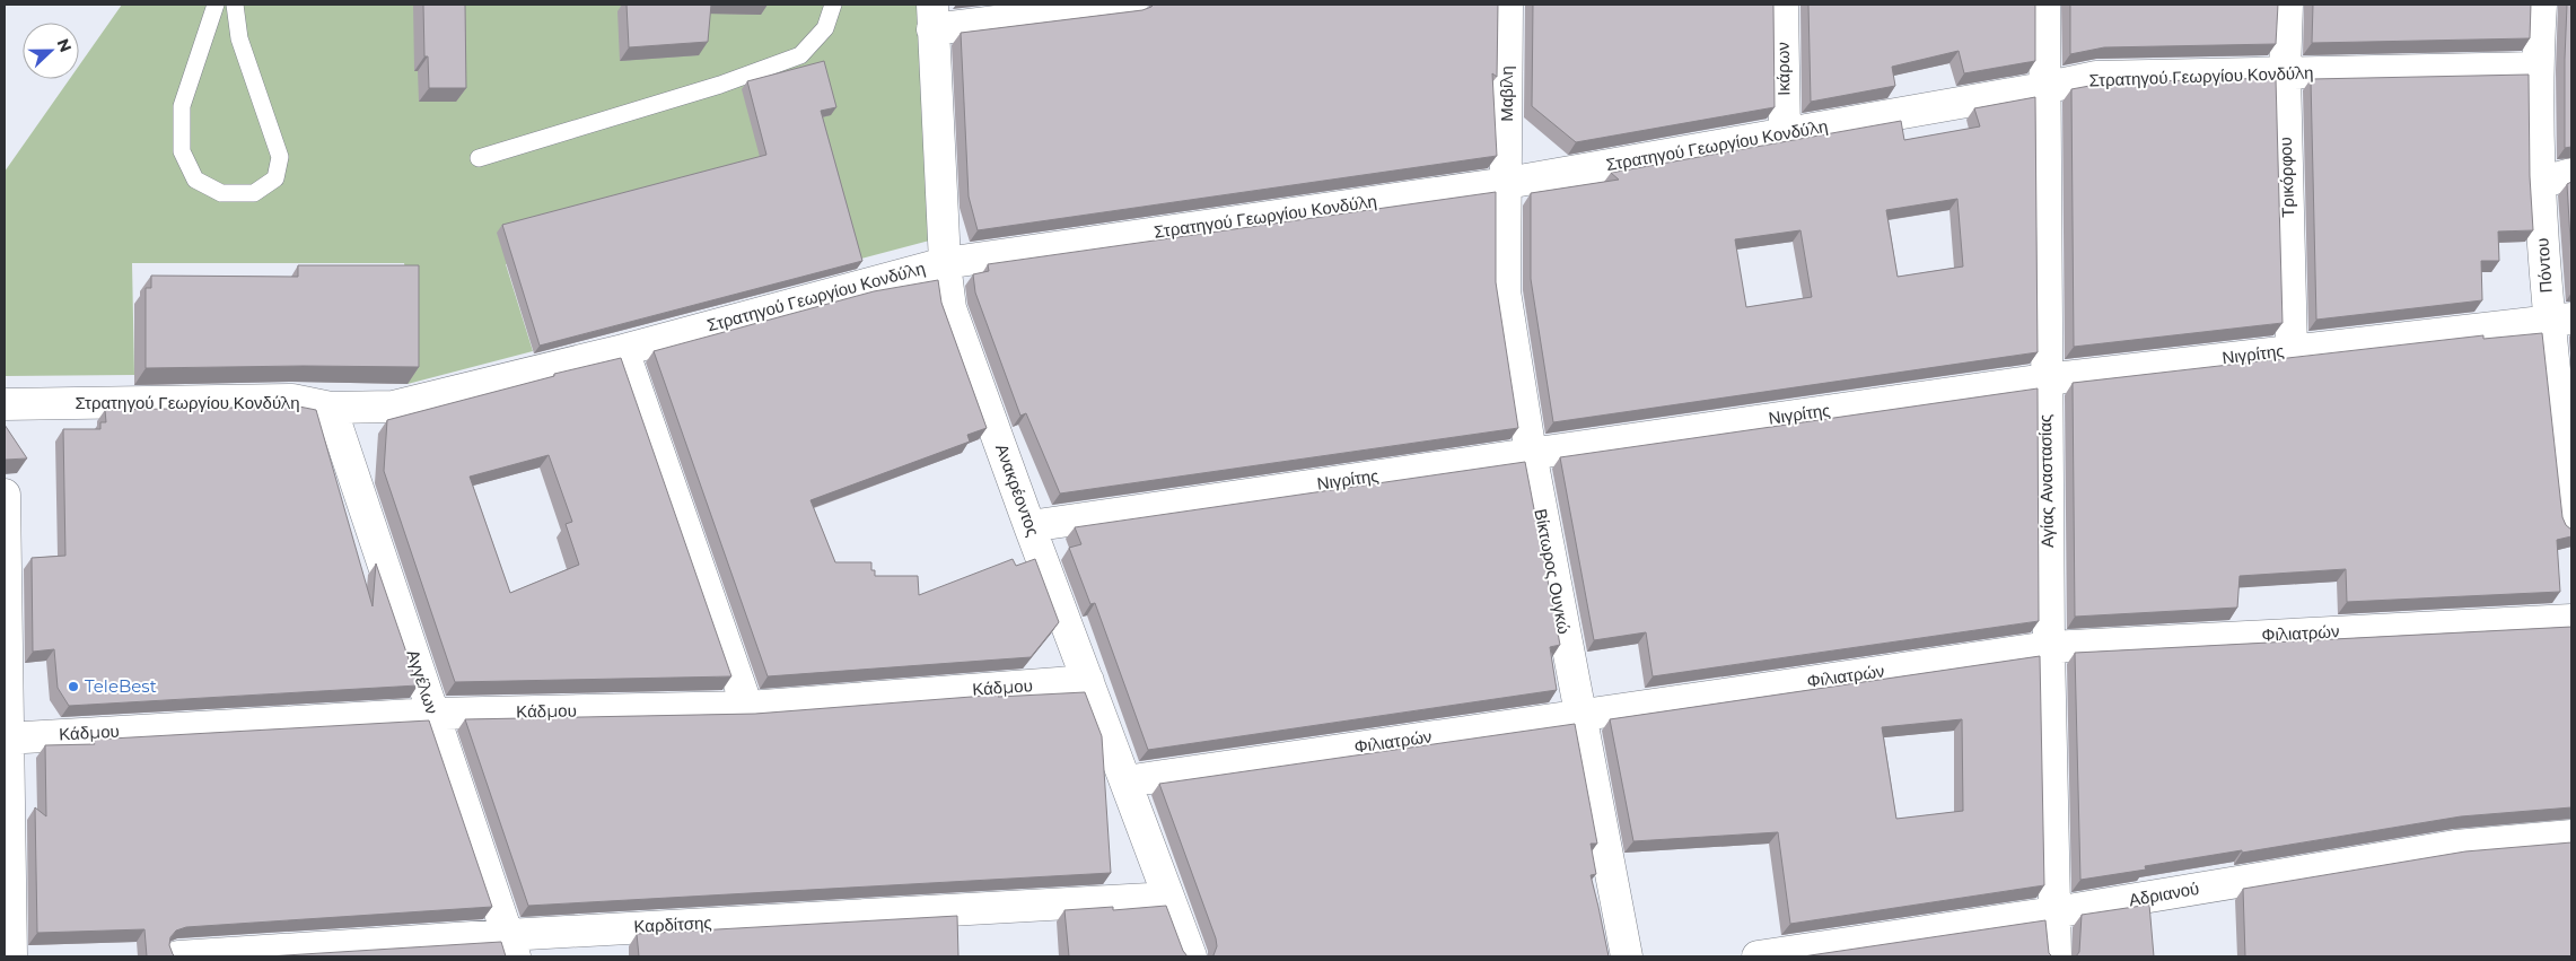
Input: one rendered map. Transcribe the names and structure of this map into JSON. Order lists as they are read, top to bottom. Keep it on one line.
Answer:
{"streets":{"street":["Ικάρων","Στρατηγού Γεωργίου Κονδύλη","Μαβίλη","Τρικόρφου","Πόντου","Νιγρίτης","Αγίας Αναστασίας","Ανακρέοντος","Βίκτωρος Ουγκώ","Φιλιατρών","Αγγέλων","Κάδμου","Αδριανού","Καρδίτσης"]},"crossings":[["Ικάρων","Στρατηγού Γεωργίου Κονδύλη"],["Στρατηγού Γεωργίου Κονδύλη","Μαβίλη"],["Στρατηγού Γεωργίου Κονδύλη","Τρικόρφου"],["Στρατηγού Γεωργίου Κονδύλη","Πόντου"],["Στρατηγού Γεωργίου Κονδύλη","Αγίας Αναστασίας"],["Στρατηγού Γεωργίου Κονδύλη","Ανακρέοντος"],["Στρατηγού Γεωργίου Κονδύλη","Βίκτωρος Ουγκώ"],["Στρατηγού Γεωργίου Κονδύλη","Αγγέλων"],["Μαβίλη","Βίκτωρος Ουγκώ"],["Τρικόρφου","Νιγρίτης"],["Πόντου","Νιγρίτης"],["Νιγρίτης","Αγίας Αναστασίας"],["Νιγρίτης","Ανακρέοντος"],["Νιγρίτης","Βίκτωρος Ουγκώ"],["Αγίας Αναστασίας","Φιλιατρών"],["Αγίας Αναστασίας","Αδριανού"],["Ανακρέοντος","Φιλιατρών"],["Ανακρέοντος","Κάδμου"],["Ανακρέοντος","Καρδίτσης"],["Βίκτωρος Ουγκώ","Φιλιατρών"],["Αγγέλων","Κάδμου"],["Αγγέλων","Καρδίτσης"]],"places":["TeleBest"],"north":"right"}
